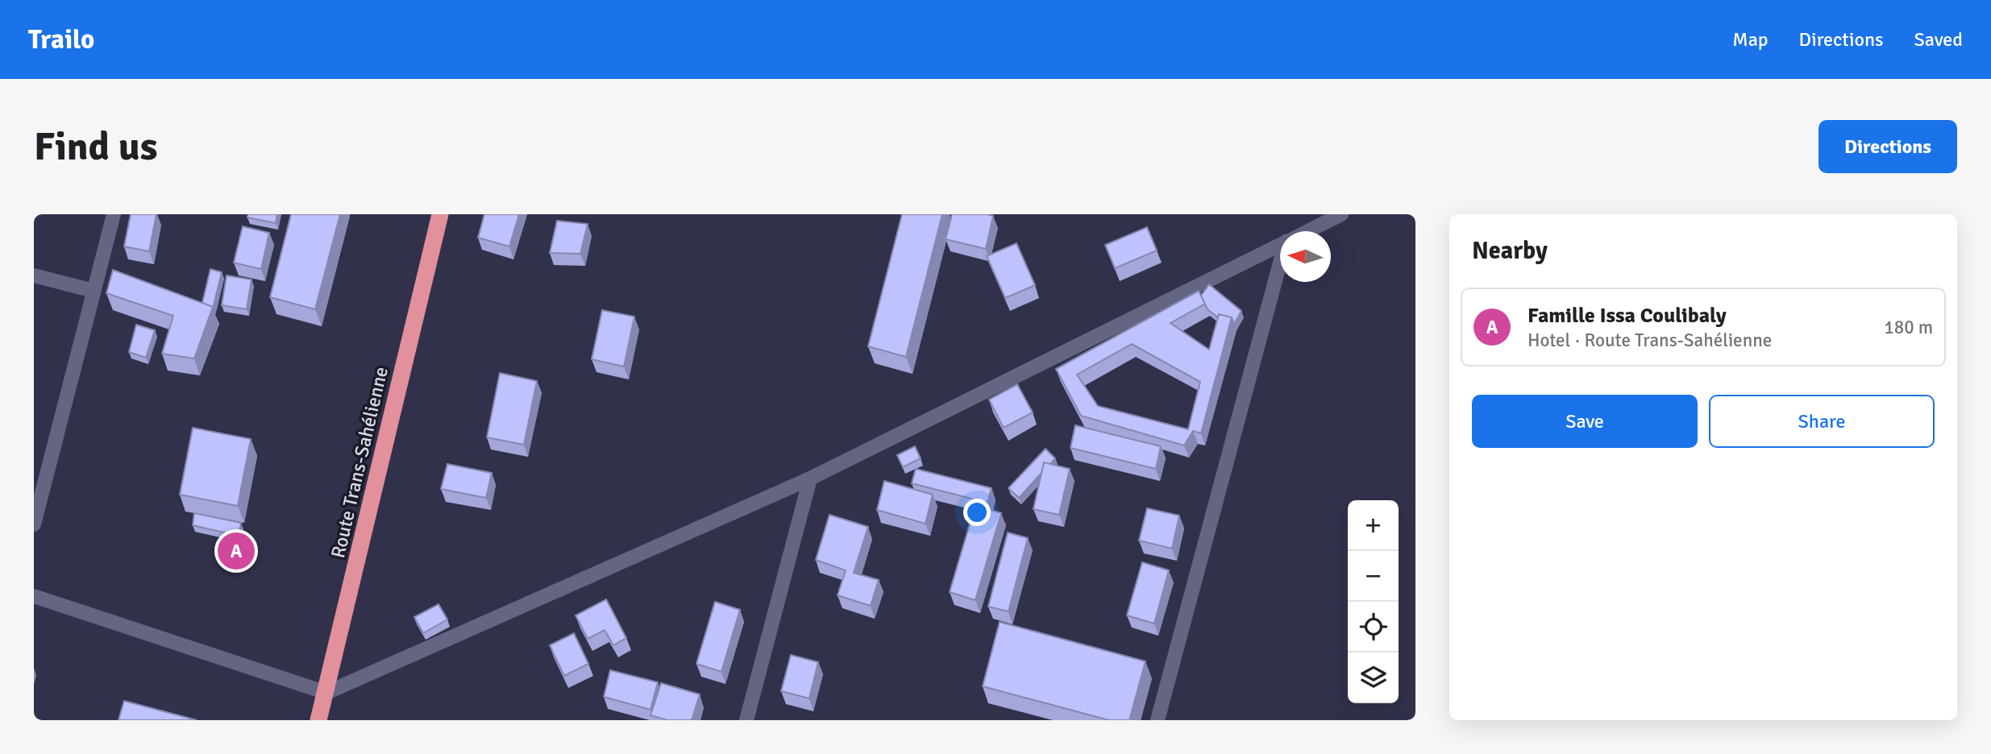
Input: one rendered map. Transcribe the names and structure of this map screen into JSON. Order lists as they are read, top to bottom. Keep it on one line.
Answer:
{"streets":{"highway":["Route Trans-Sahélienne"]},"north":"left","page":{"header":"Trailo","nav":["Map","Directions","Saved"],"buttons":["Directions",["Save","Share"]],"title":"Find us","heading":"Nearby","list":[{"mark":"A","name":"Famille Issa Coulibaly","note":"Hotel · Route Trans-Sahélienne","value":"180 m"}],"map_buttons":["+","−"],"pins":"A"}}
